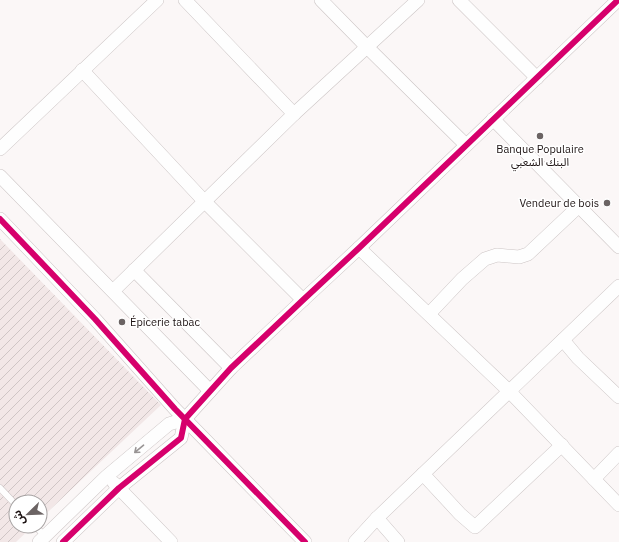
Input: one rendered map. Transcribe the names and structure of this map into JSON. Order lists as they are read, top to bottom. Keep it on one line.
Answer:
{"places":["Banque Populaire البنك الشعبي","Vendeur de bois","Épicerie tabac"],"north":"bottom left"}
